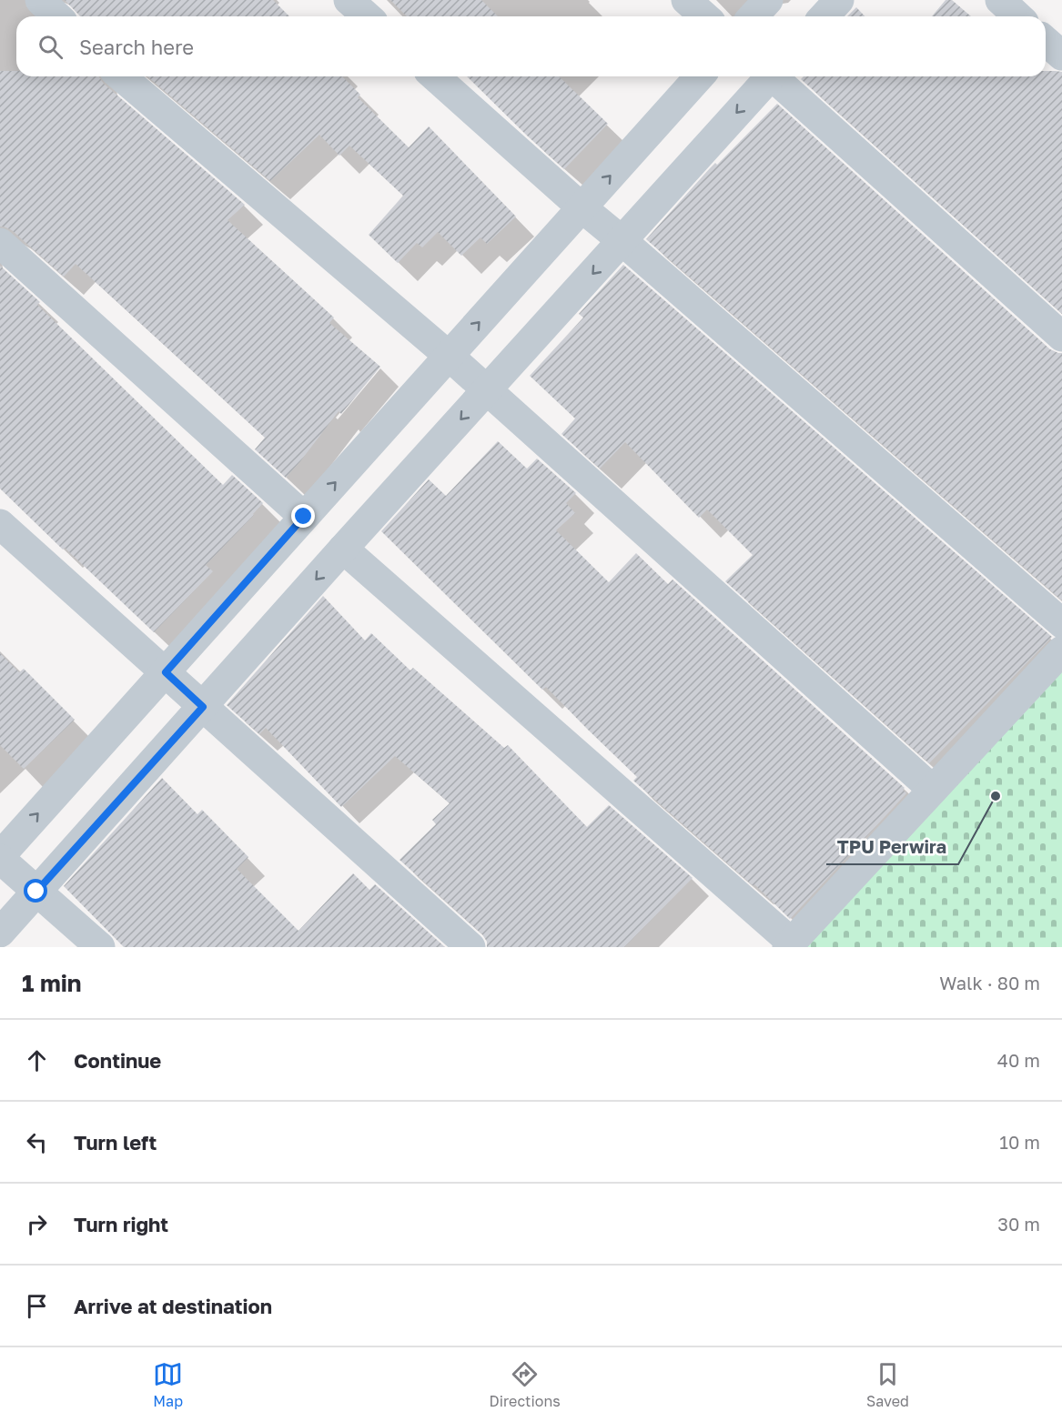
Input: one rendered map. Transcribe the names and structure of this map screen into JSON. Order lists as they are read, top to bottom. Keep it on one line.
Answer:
{"places":["TPU Perwira"],"page":{"search":"Search here","heading":["1 min","Walk · 80 m"],"list":[["Continue","40 m"],["Turn left","10 m"],["Turn right","30 m"],"Arrive at destination"],"nav":["Map","Directions","Saved"]}}
